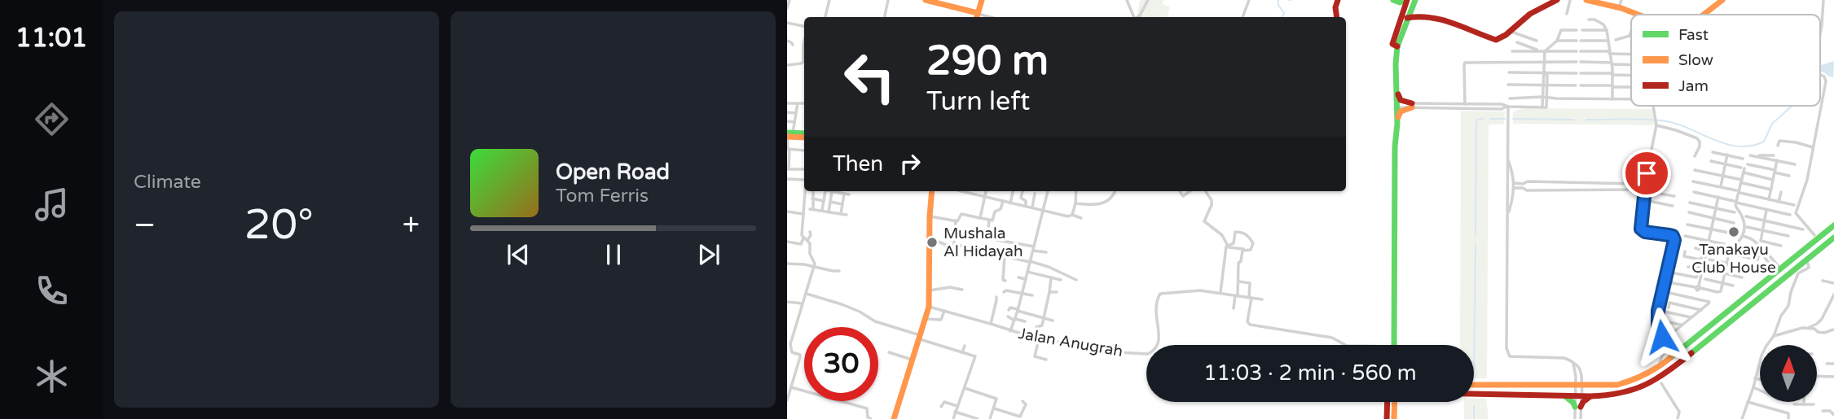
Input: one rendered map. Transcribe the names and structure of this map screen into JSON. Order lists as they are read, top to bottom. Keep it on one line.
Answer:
{"streets":{"street":["Jalan Anugrah"]},"places":["Tanakayu Club House","Mushala Al Hidayah"],"legend":["Fast","Slow","Jam"],"north":"top","page":{"tabs":"11:01","tile":"Climate","turn":["290 m","Turn left"],"then":"Then","song":["Open Road","Tom Ferris"],"heat":["−","20°","+"],"limit":"30","trip":"11:03 · 2 min · 560 m"}}
